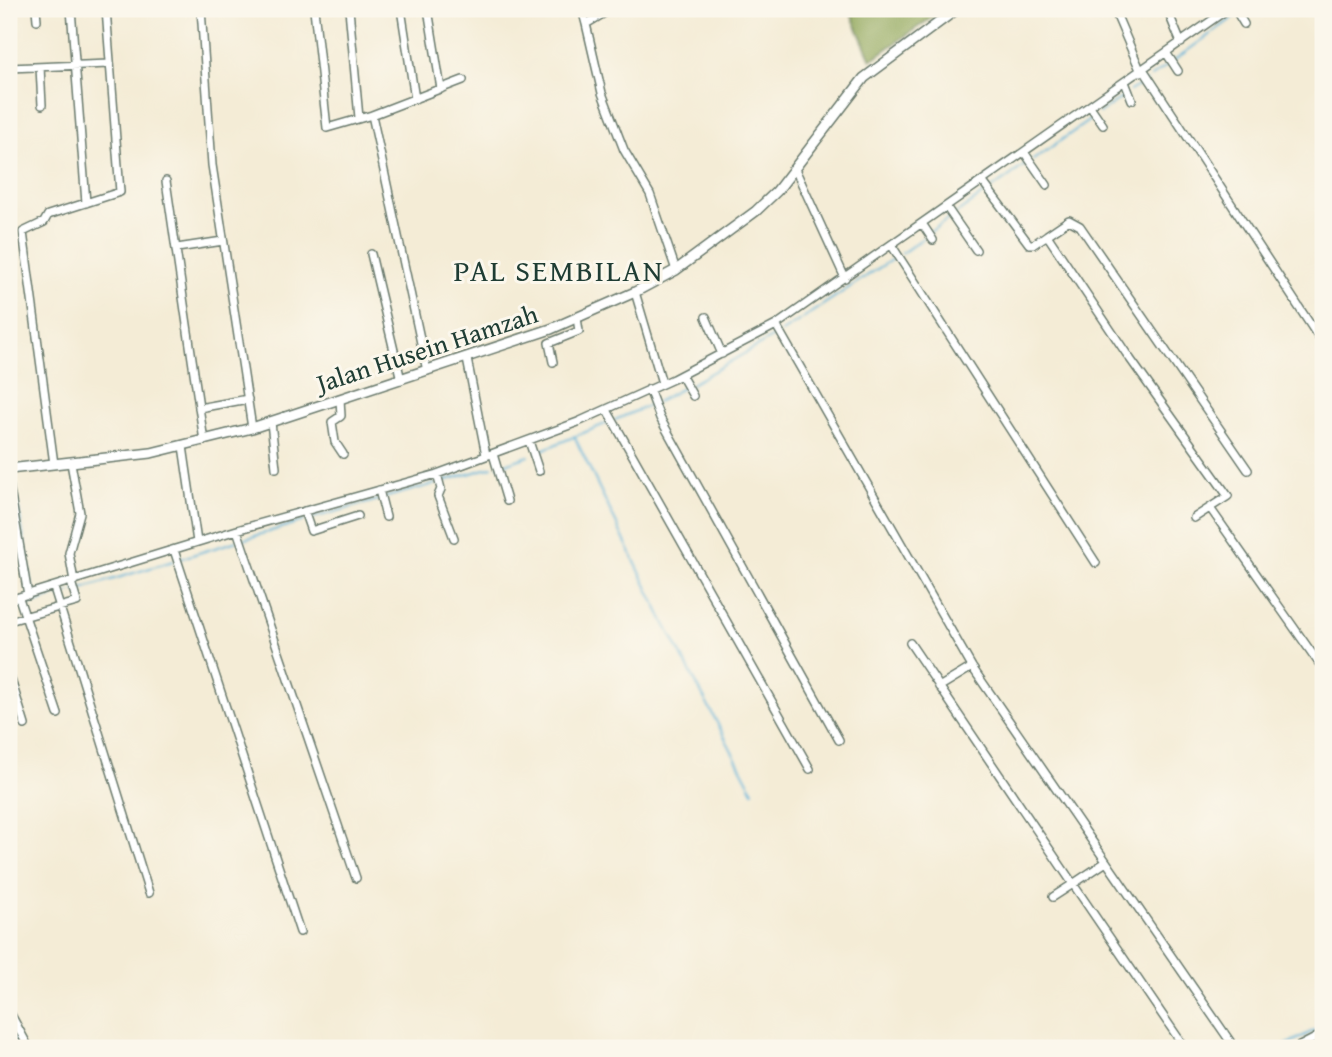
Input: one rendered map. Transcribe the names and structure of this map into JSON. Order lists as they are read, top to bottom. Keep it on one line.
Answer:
{"streets":{"street":["Jalan Husein Hamzah"]},"districts":["PAL SEMBILAN"]}
